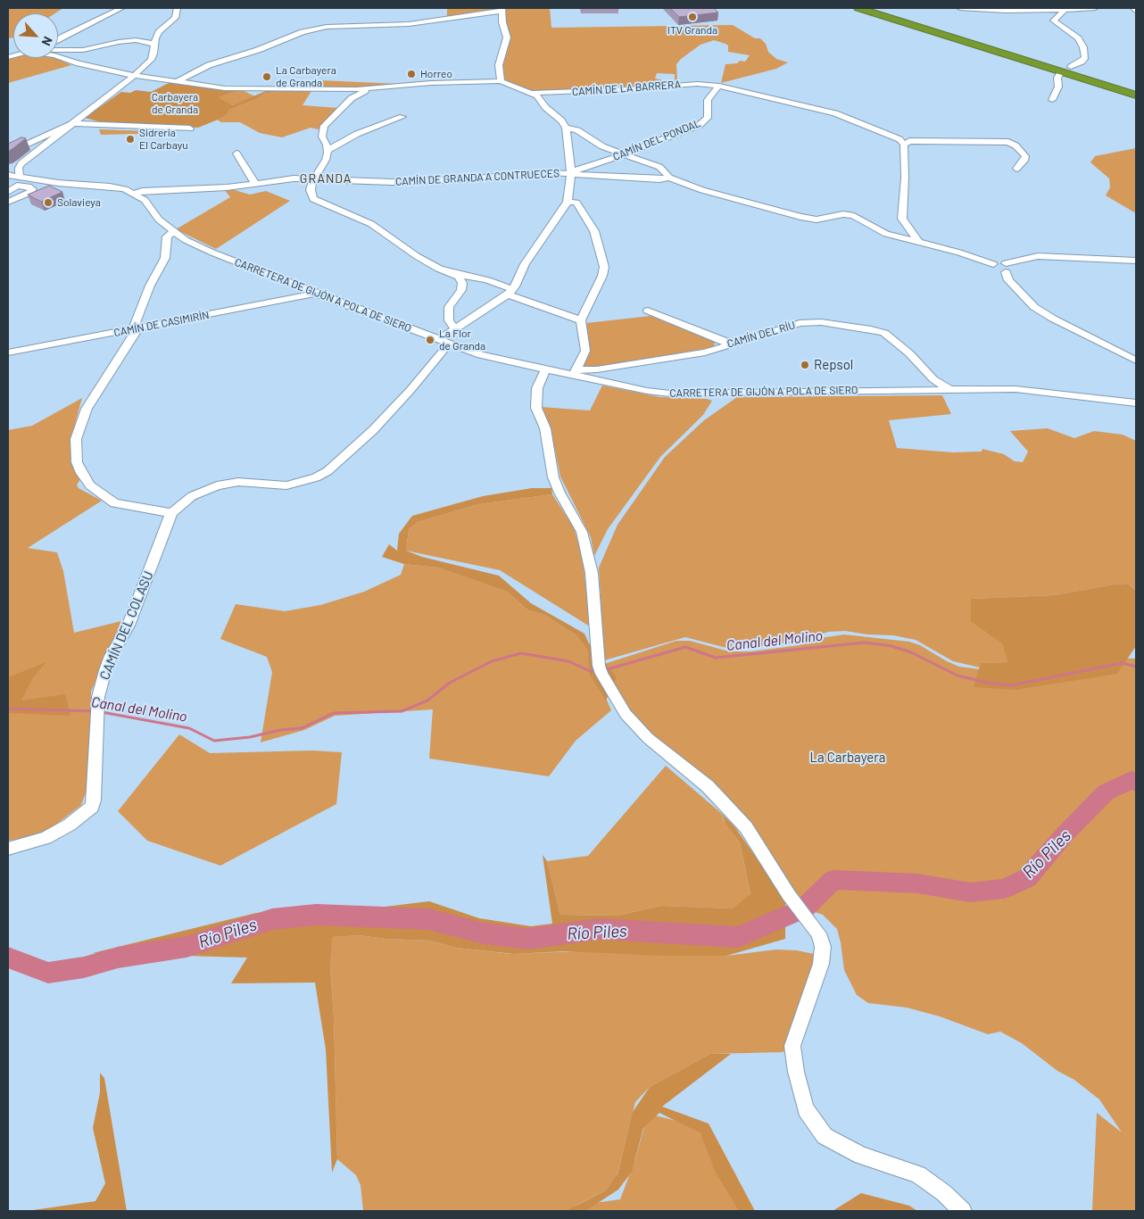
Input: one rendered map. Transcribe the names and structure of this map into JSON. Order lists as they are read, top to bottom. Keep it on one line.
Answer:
{"streets":{"street":["CAMÍN DE LA BARRERA","CAMÍN DEL PONDAL","CAMÍN DE GRANDA A CONTRUECES","CARRETERA DE GIJÓN A POLA DE SIERO","CAMÍN DE CASIMIRÍN","CAMÍN DEL RÍU","CAMÍN DEL COLASU"]},"crossings":[["CAMÍN DE LA BARRERA","CAMÍN DEL PONDAL"],["CAMÍN DEL PONDAL","CAMÍN DE GRANDA A CONTRUECES"],["CAMÍN DE GRANDA A CONTRUECES","CARRETERA DE GIJÓN A POLA DE SIERO"],["CARRETERA DE GIJÓN A POLA DE SIERO","CAMÍN DE CASIMIRÍN"],["CARRETERA DE GIJÓN A POLA DE SIERO","CAMÍN DEL RÍU"]],"districts":["GRANDA"],"water":["Canal del Molino","Río Piles"],"parks":["Carbayera de Granda","La Carbayera"],"places":["ITV Granda","Horreo","La Carbayera de Granda","Sidreria El Carbayu","Solavieya","La Flor de Granda","Repsol"],"north":"bottom right"}
